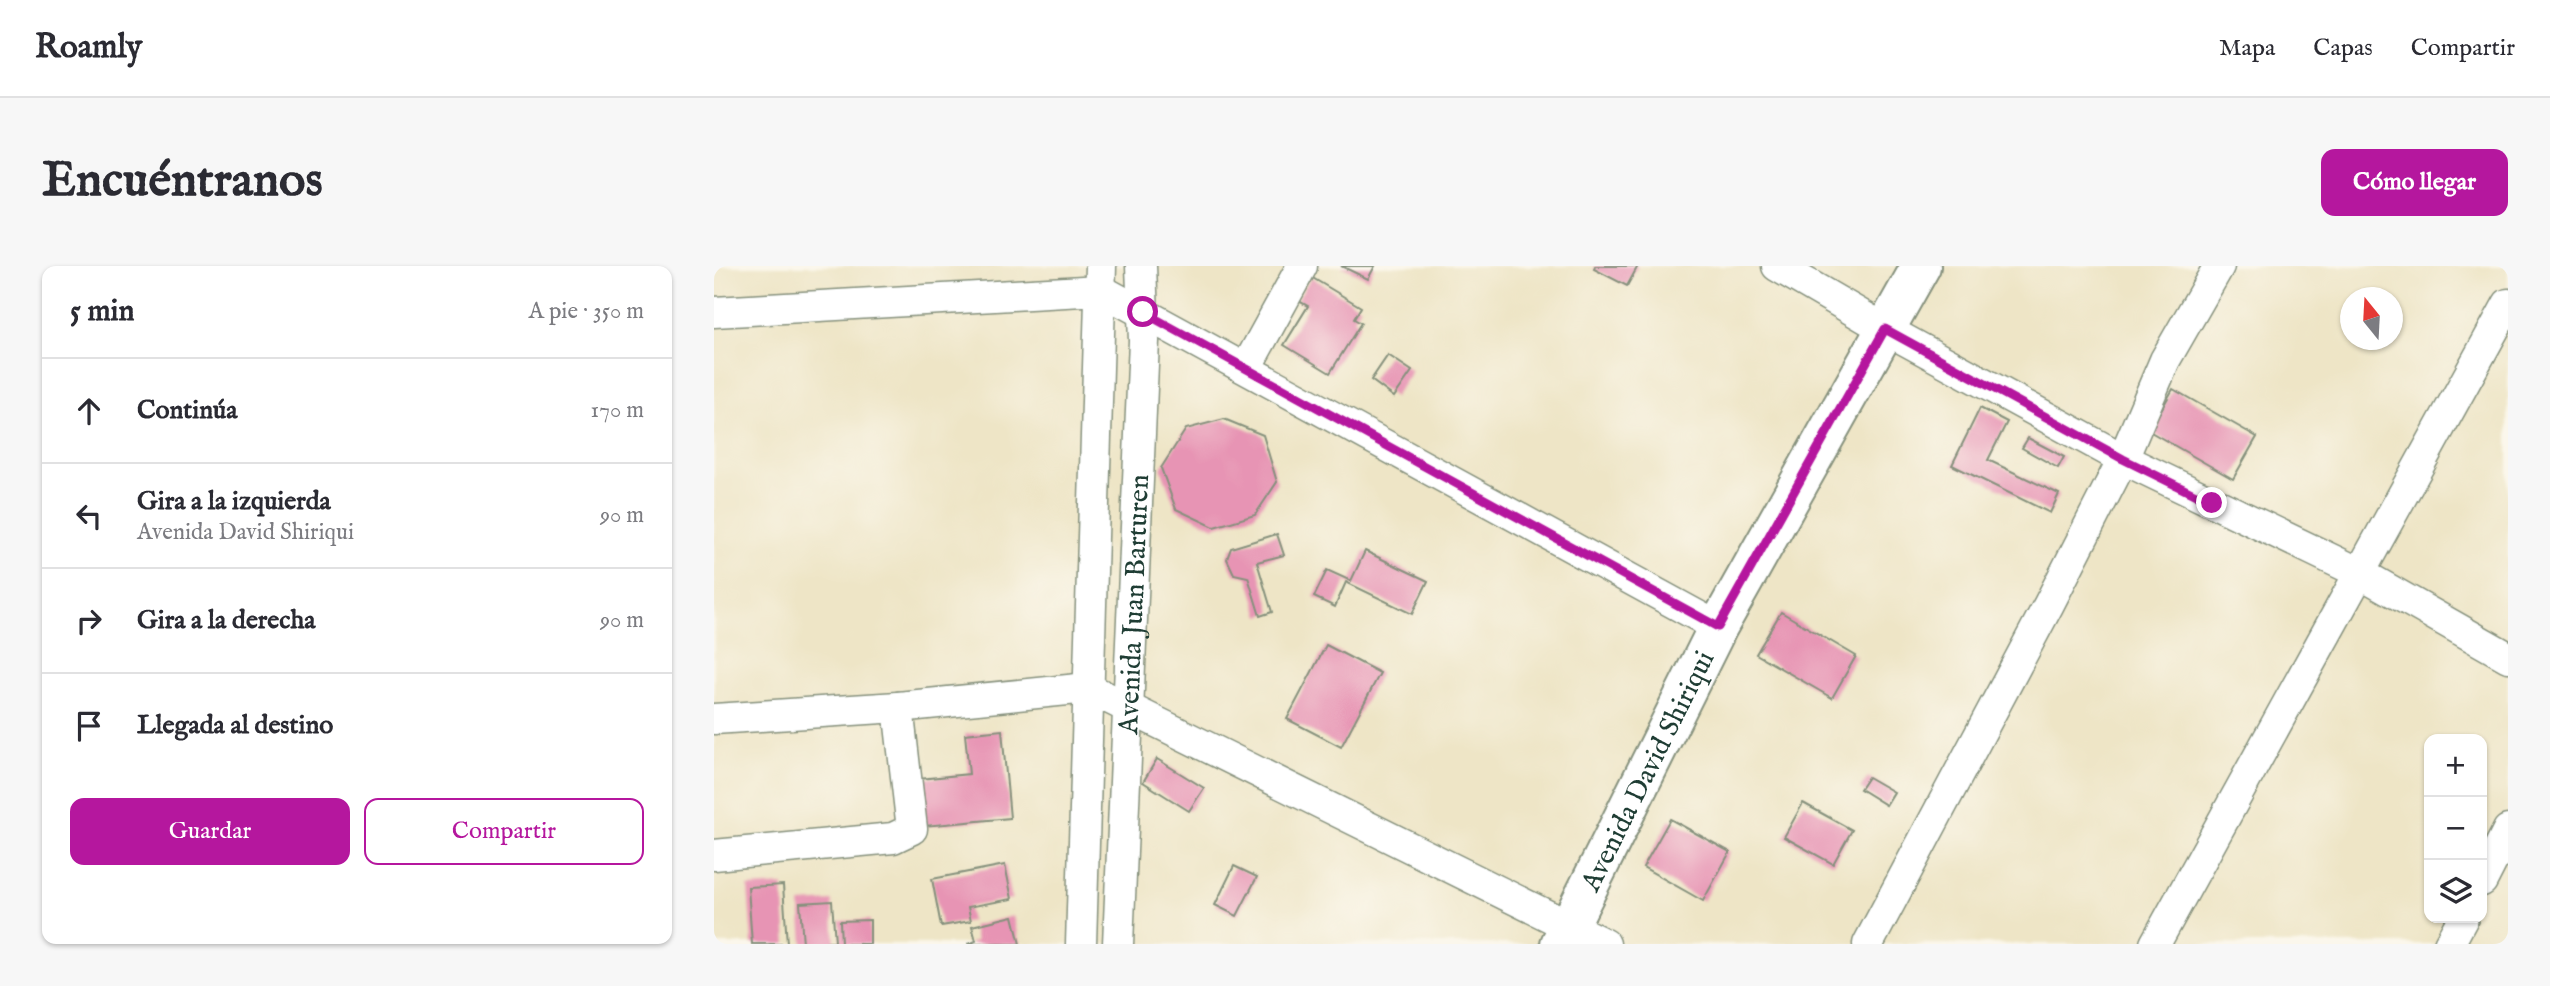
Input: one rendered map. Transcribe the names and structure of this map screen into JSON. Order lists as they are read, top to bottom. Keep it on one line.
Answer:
{"streets":{"main road":["Avenida David Shiriqui"],"street":["Avenida Juan Barturen"]},"north":"top","page":{"header":"Roamly","nav":["Mapa","Capas","Compartir"],"buttons":["Cómo llegar",["Guardar","Compartir"]],"title":"Encuéntranos","heading":["5 min","A pie · 350 m"],"list":[["Continúa","170 m"],["Gira a la izquierda","Avenida David Shiriqui","90 m"],["Gira a la derecha","90 m"],"Llegada al destino"],"map_buttons":["+","−"]}}
